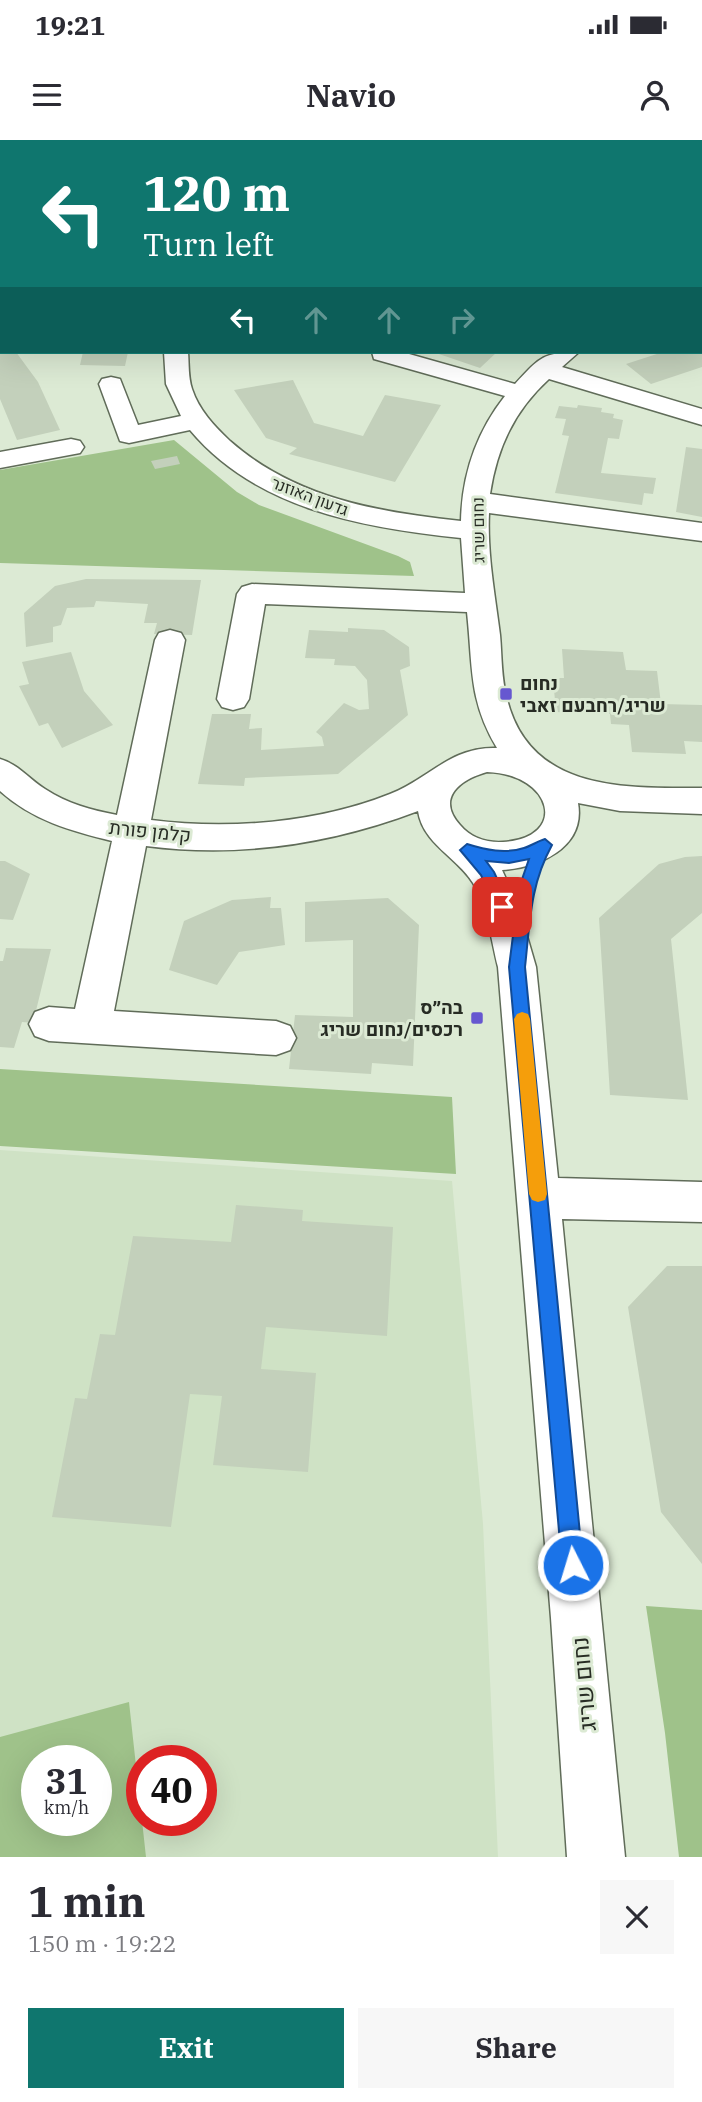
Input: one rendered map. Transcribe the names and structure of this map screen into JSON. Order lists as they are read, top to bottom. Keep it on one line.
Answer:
{"streets":{"street":["גדעון האוזנר","נחום שריג","קלמן פורת"]},"crossings":[["גדעון האוזנר","נחום שריג"],["נחום שריג","קלמן פורת"]],"places":{"transit":["נחום שריג/רחבעם זאבי","בה״ס רכסים/נחום שריג"]},"page":{"status":"19:21","header":"Navio","turn":["120 m","Turn left"],"speed":"31 km/h","limit":"40","heading":["1 min","150 m · 19:22"],"buttons":["Exit","Share"]}}
